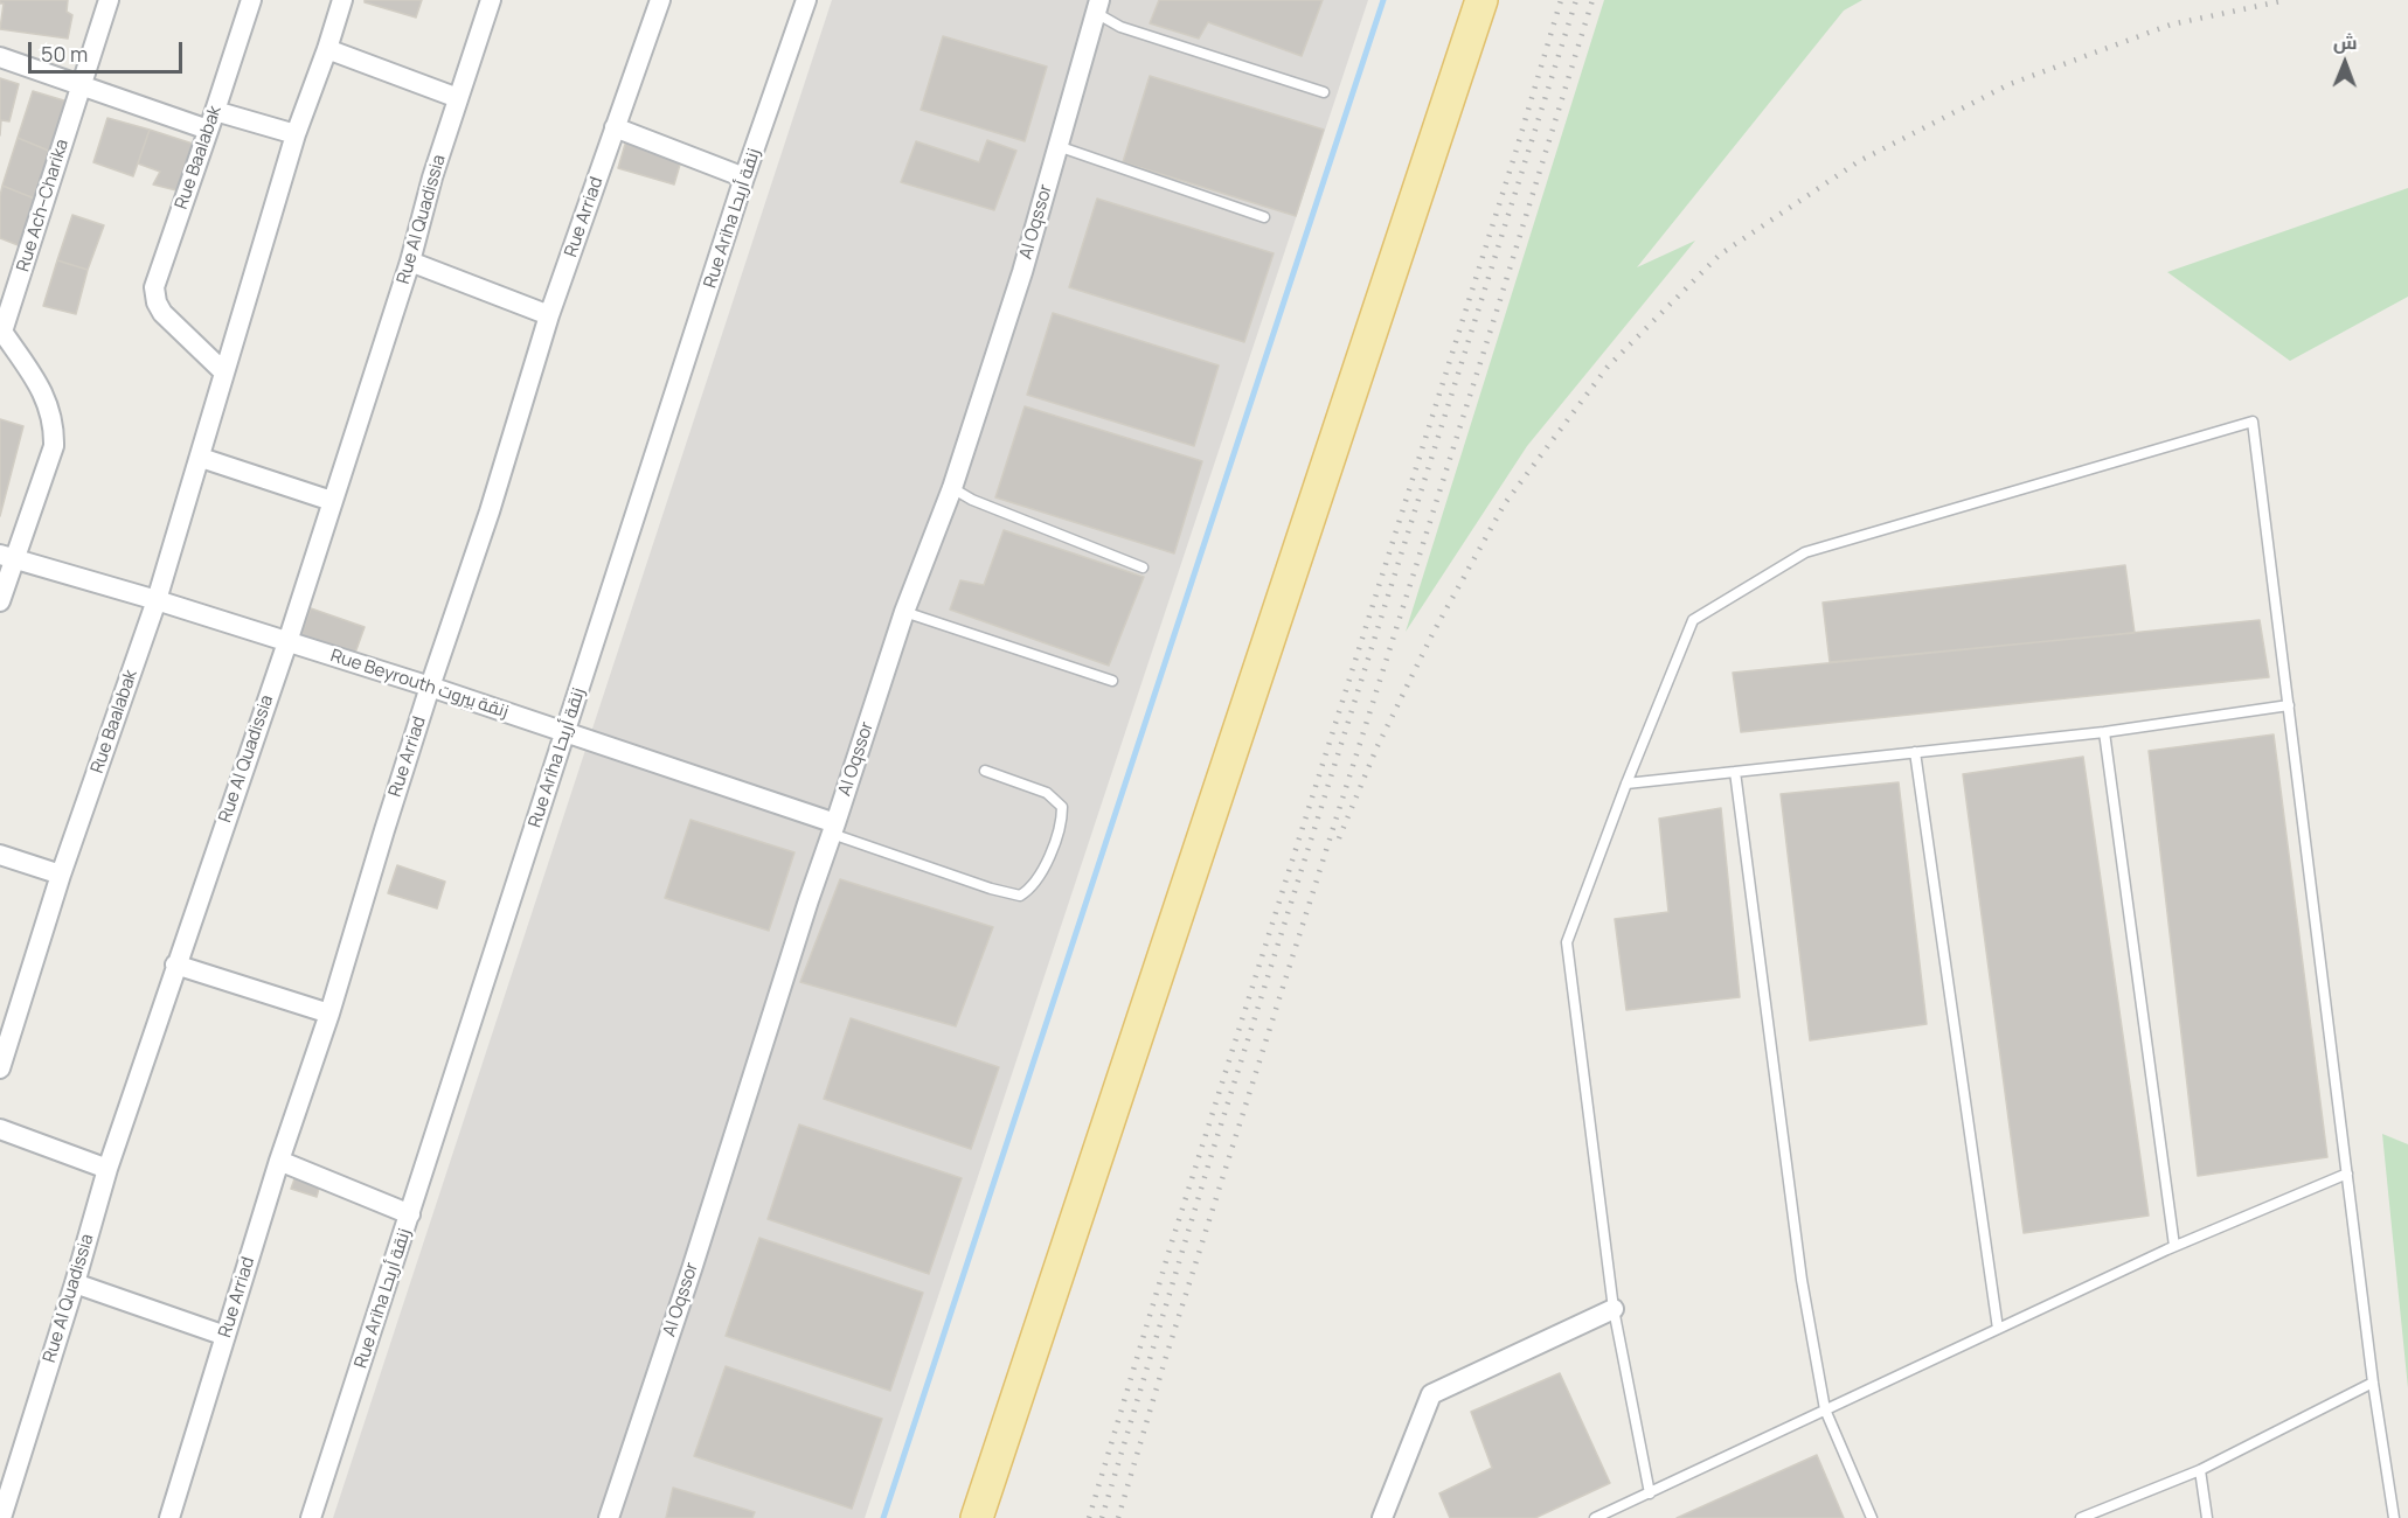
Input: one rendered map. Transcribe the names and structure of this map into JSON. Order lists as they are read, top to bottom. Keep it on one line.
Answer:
{"streets":{"street":["Rue Baalabak","Rue Ach–Charika","Rue Arriad","Rue Ariha زنقة أريحا","Rue Al Quadissia","Al Oqssor","Rue Beyrouth زنقة بيروت"]},"crossings":[["Rue Baalabak","Rue Beyrouth زنقة بيروت"],["Rue Ach–Charika","Rue Beyrouth زنقة بيروت"],["Rue Arriad","Rue Beyrouth زنقة بيروت"],["Rue Ariha زنقة أريحا","Rue Beyrouth زنقة بيروت"],["Rue Al Quadissia","Rue Beyrouth زنقة بيروت"],["Al Oqssor","Rue Beyrouth زنقة بيروت"]],"scale_bar":"50 m","north":"top"}
